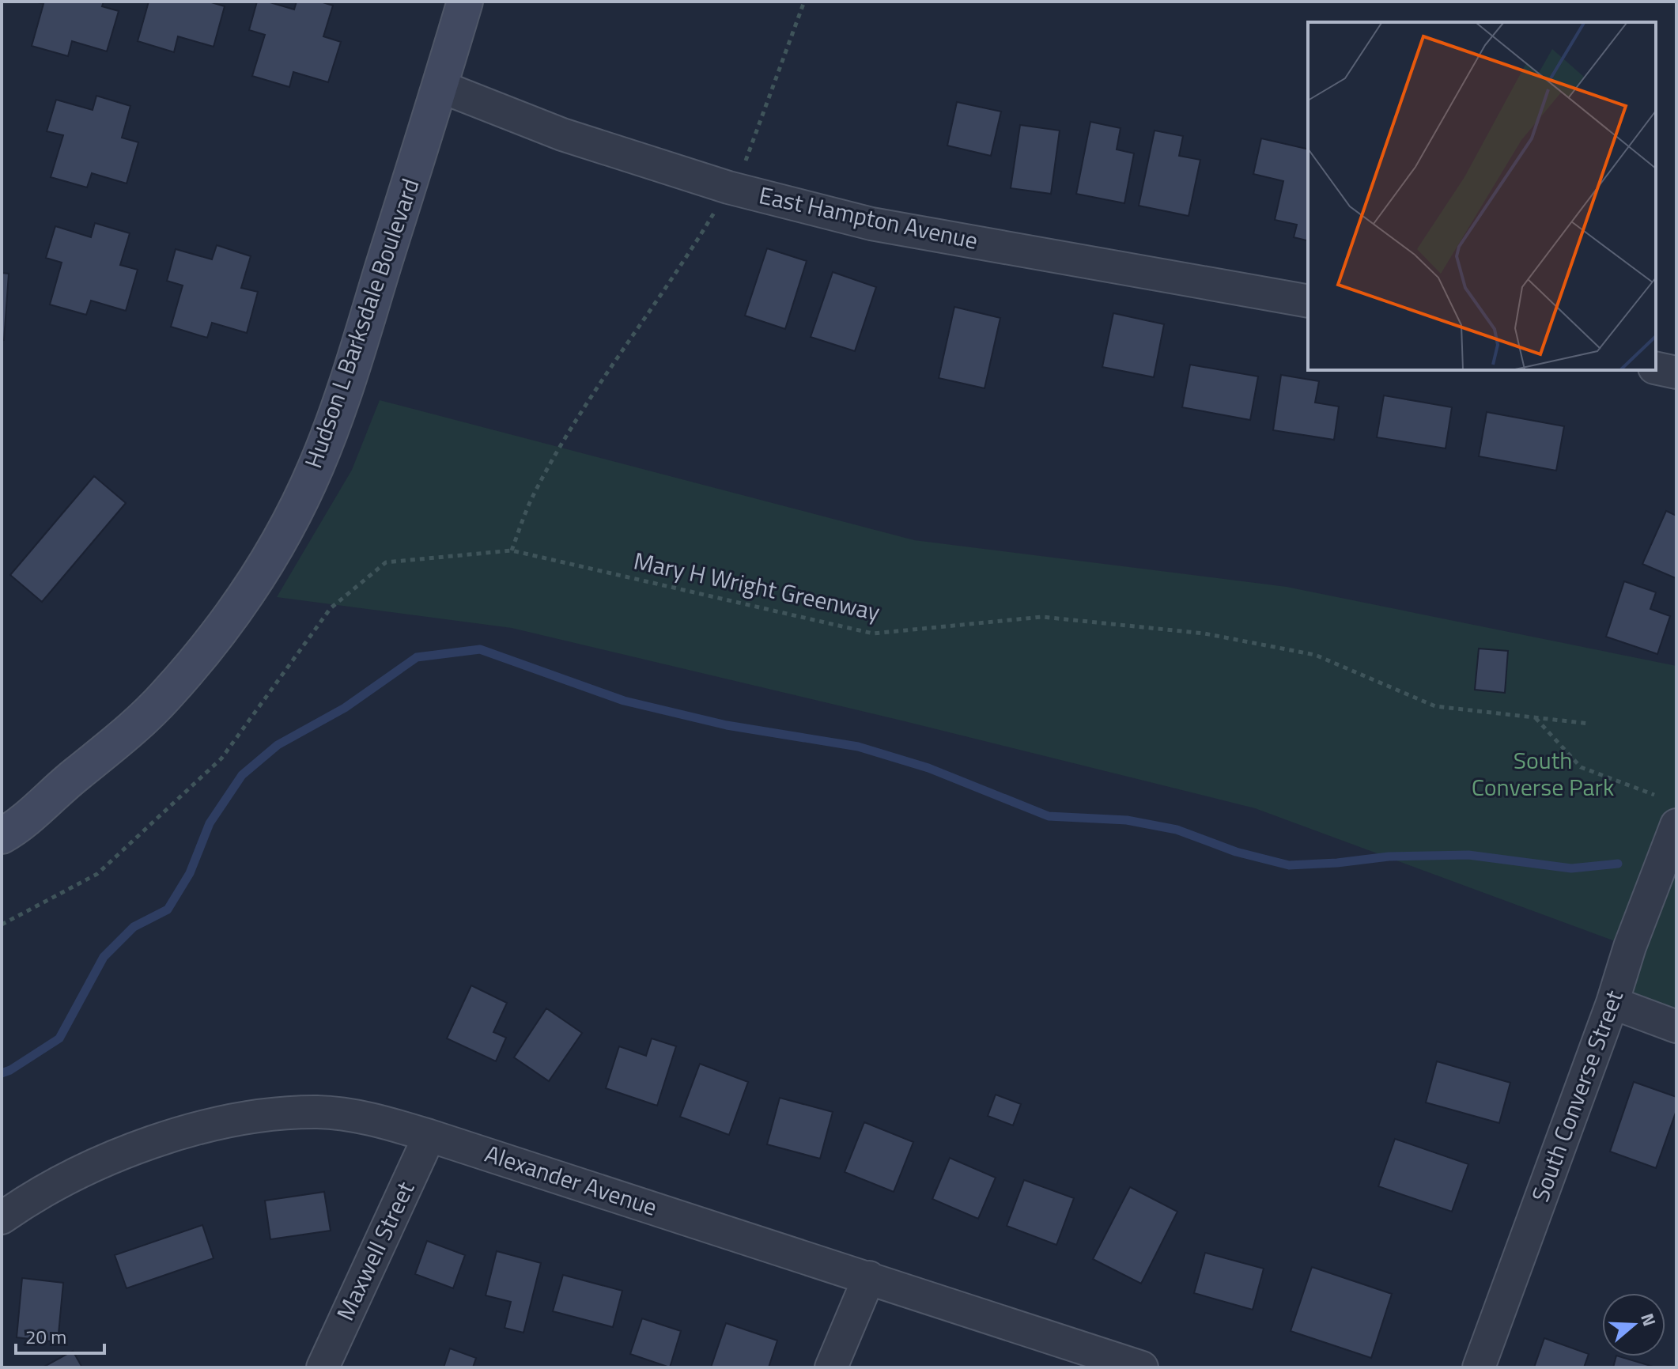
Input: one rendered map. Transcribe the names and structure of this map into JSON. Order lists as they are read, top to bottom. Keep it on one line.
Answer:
{"streets":{"street":["East Hampton Avenue","Hudson L Barksdale Boulevard","South Converse Street","Alexander Avenue","Maxwell Street"],"path":["Mary H Wright Greenway"]},"crossings":[["East Hampton Avenue","Hudson L Barksdale Boulevard"],["Alexander Avenue","Maxwell Street"]],"parks":["South Converse Park"],"scale_bar":"20 m","north":"right"}
